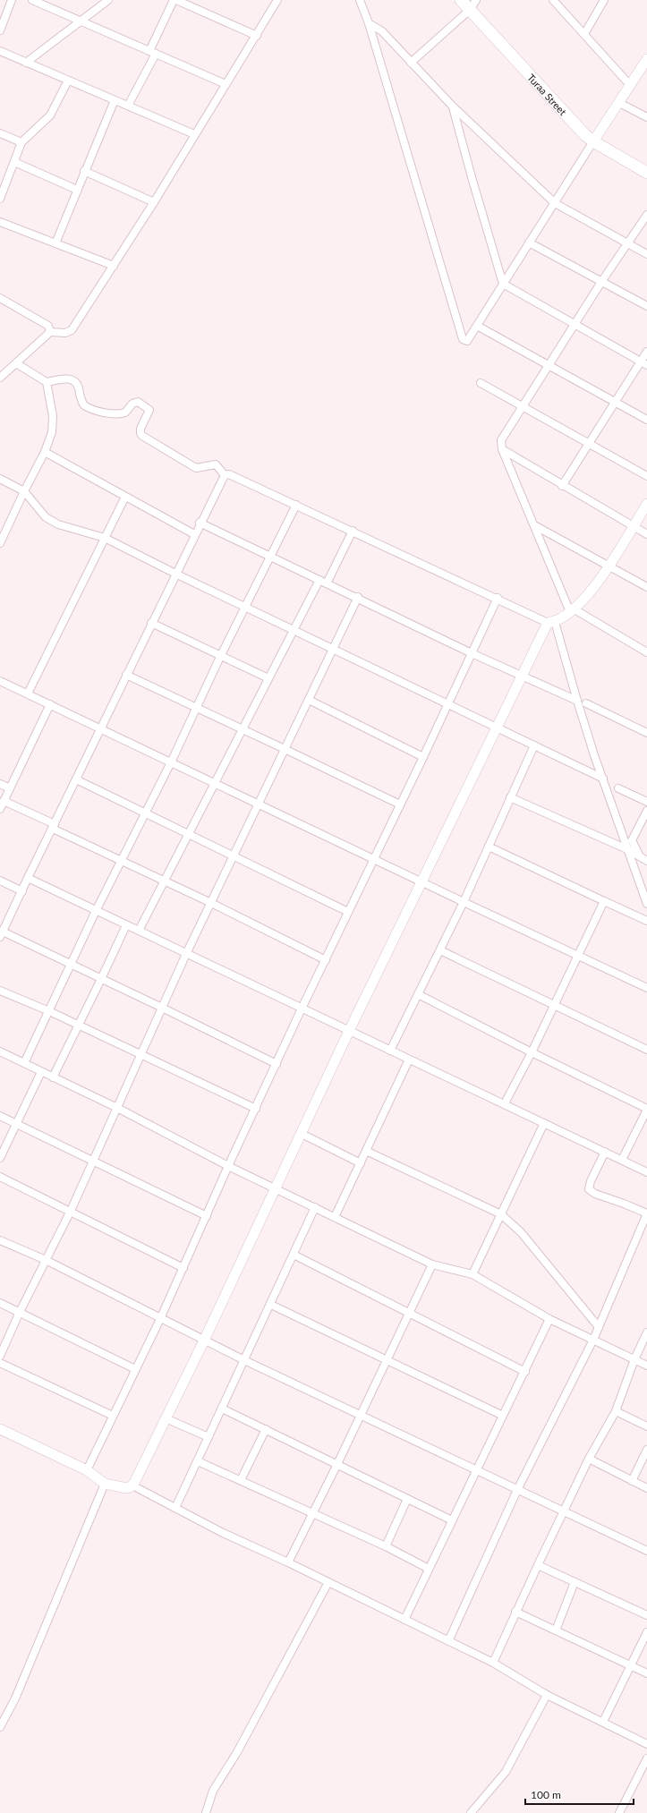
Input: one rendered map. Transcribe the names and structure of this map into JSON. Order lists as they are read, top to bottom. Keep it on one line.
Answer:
{"streets":{"main road":["Turaa Street"]},"scale_bar":"100 m"}
